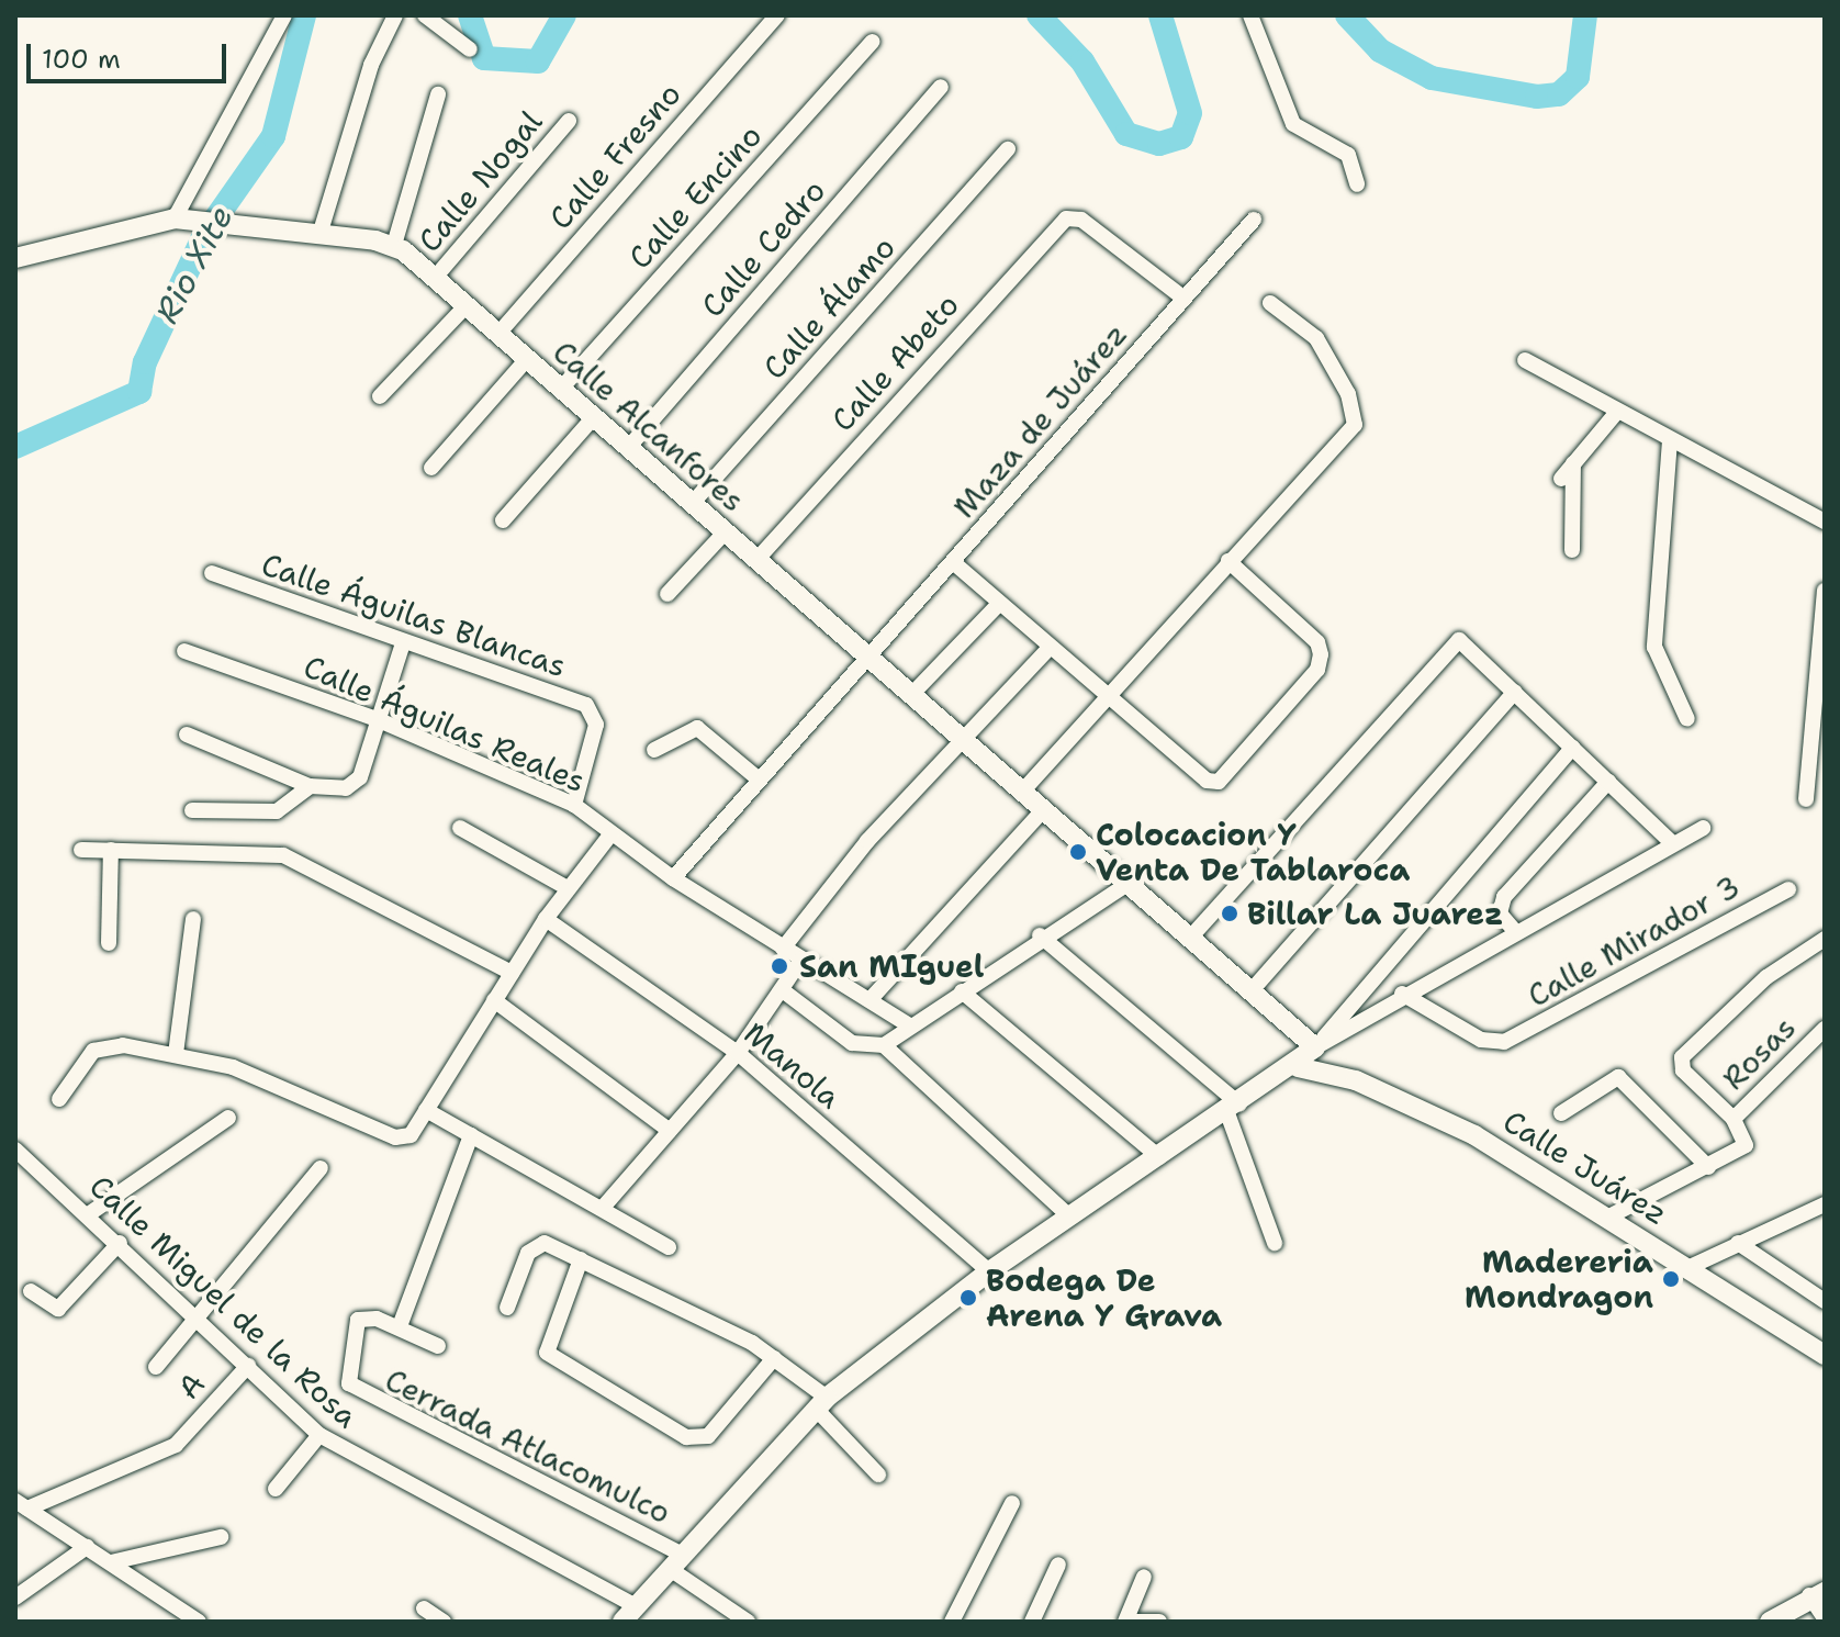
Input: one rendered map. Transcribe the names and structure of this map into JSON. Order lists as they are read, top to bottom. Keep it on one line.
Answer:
{"streets":{"street":["Calle Fresno","Calle Nogal","Calle Encino","Calle Cedro","Calle Álamo","Calle Abeto","Maza de Juárez","Calle Alcanfores","Calle Águilas Blancas","Calle Águilas Reales","Calle Mirador 3","Rosas","Manola","Calle Juárez","Calle Miguel de la Rosa","A","Cerrada Atlacomulco"]},"crossings":[["Calle Fresno","Calle Alcanfores"],["Calle Nogal","Calle Alcanfores"],["Calle Encino","Calle Alcanfores"],["Calle Cedro","Calle Alcanfores"],["Calle Álamo","Calle Alcanfores"],["Calle Abeto","Maza de Juárez"],["Calle Abeto","Calle Alcanfores"],["Maza de Juárez","Calle Alcanfores"],["Maza de Juárez","Calle Águilas Reales"],["Calle Águilas Blancas","Calle Águilas Reales"],["Calle Miguel de la Rosa","A"]],"water":["Rio Xite"],"places":["Colocacion Y Venta De Tablaroca","Billar La Juarez","San MIguel","Madereria Mondragon","Bodega De Arena Y Grava"],"scale_bar":"100 m"}
